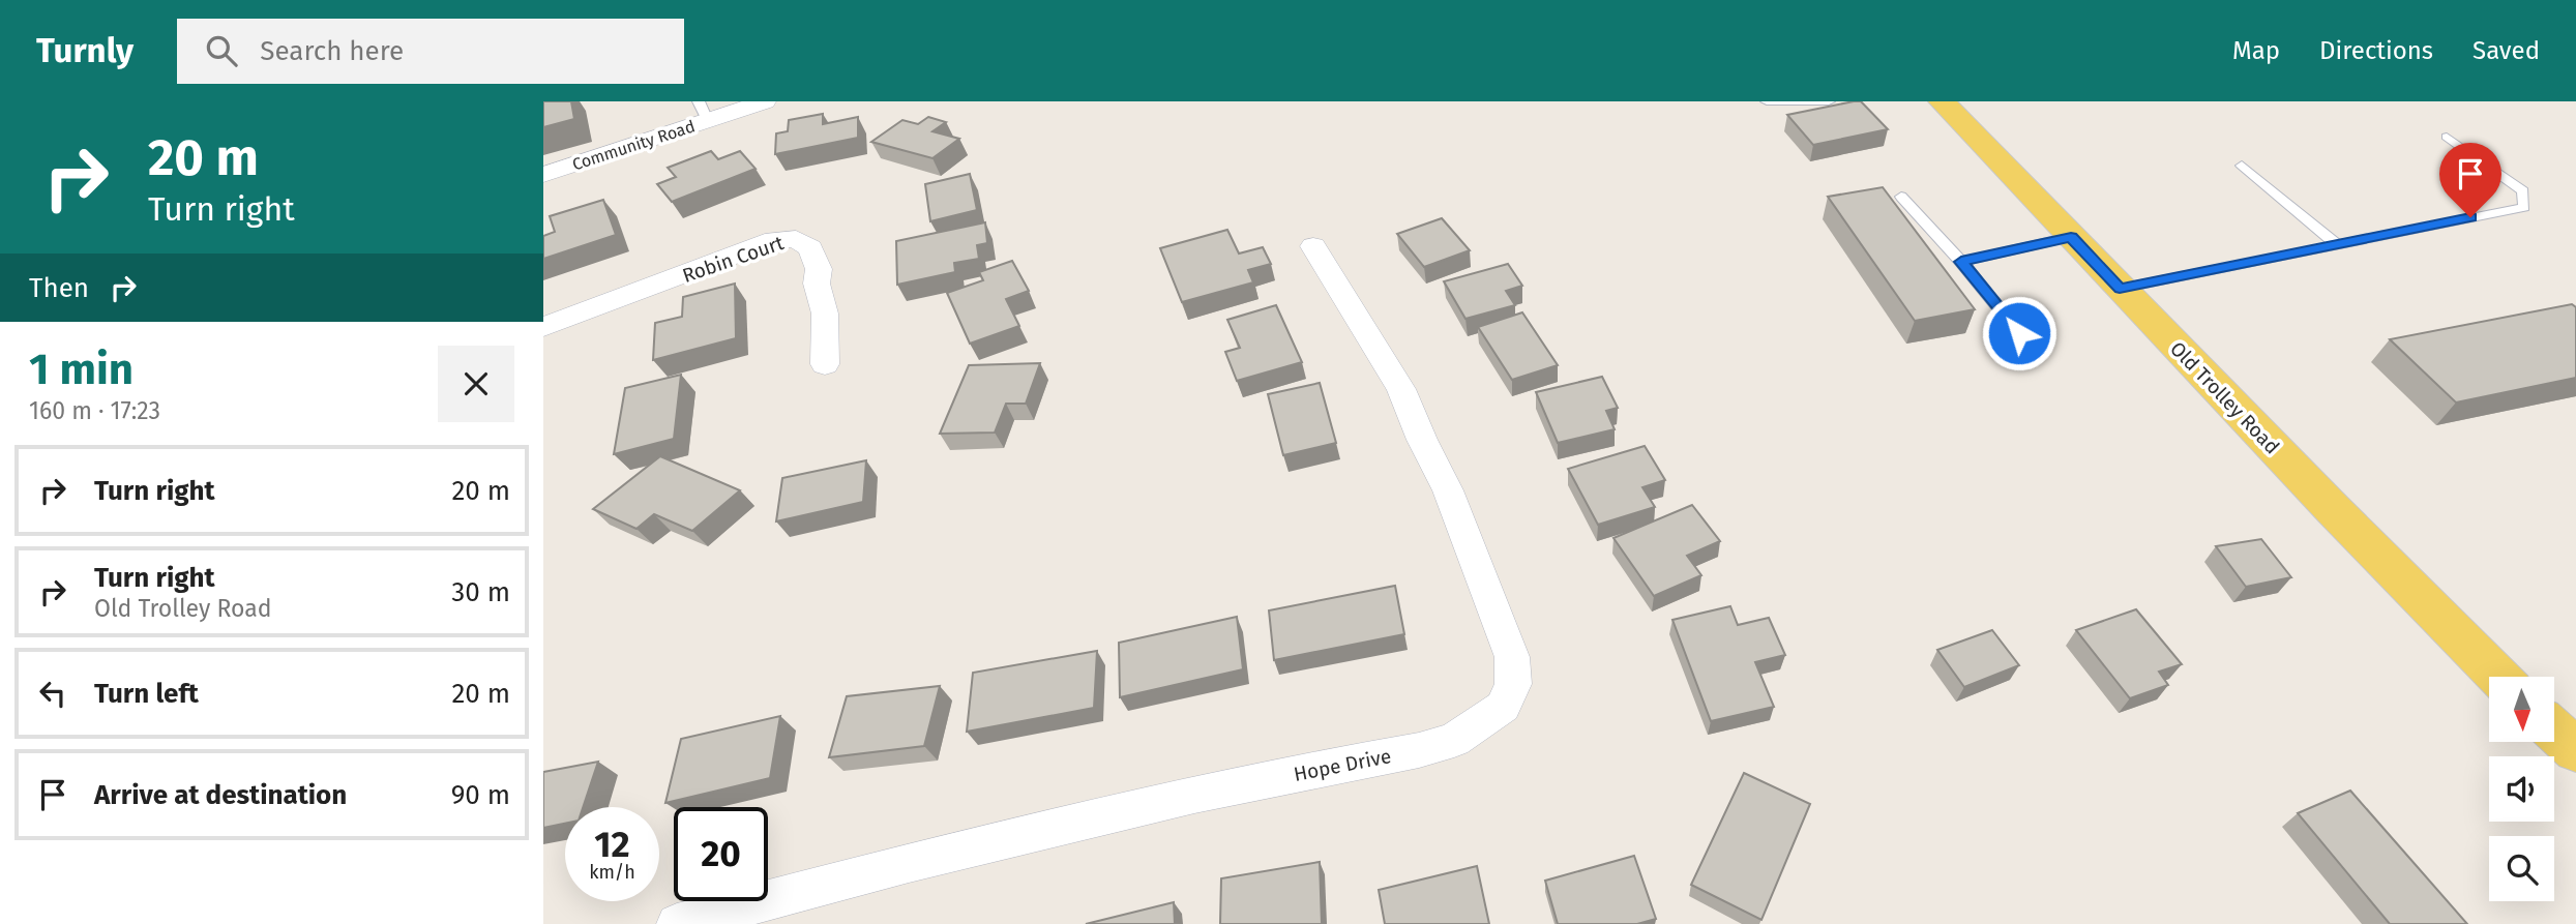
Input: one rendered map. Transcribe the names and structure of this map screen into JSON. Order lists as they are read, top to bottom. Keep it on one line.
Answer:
{"streets":{"main road":["Old Trolley Road"],"street":["Community Road","Robin Court","Hope Drive"]},"north":"bottom","page":{"header":"Turnly","search":"Search here","nav":["Map","Directions","Saved"],"turn":["20 m","Turn right"],"then":"Then","heading":["1 min","160 m · 17:23"],"list":[{"name":"Turn right","value":"20 m"},{"name":"Turn right","note":"Old Trolley Road","value":"30 m"},{"name":"Turn left","value":"20 m"},{"name":"Arrive at destination","value":"90 m"}],"speed":"12 km/h","limit":"20"}}
